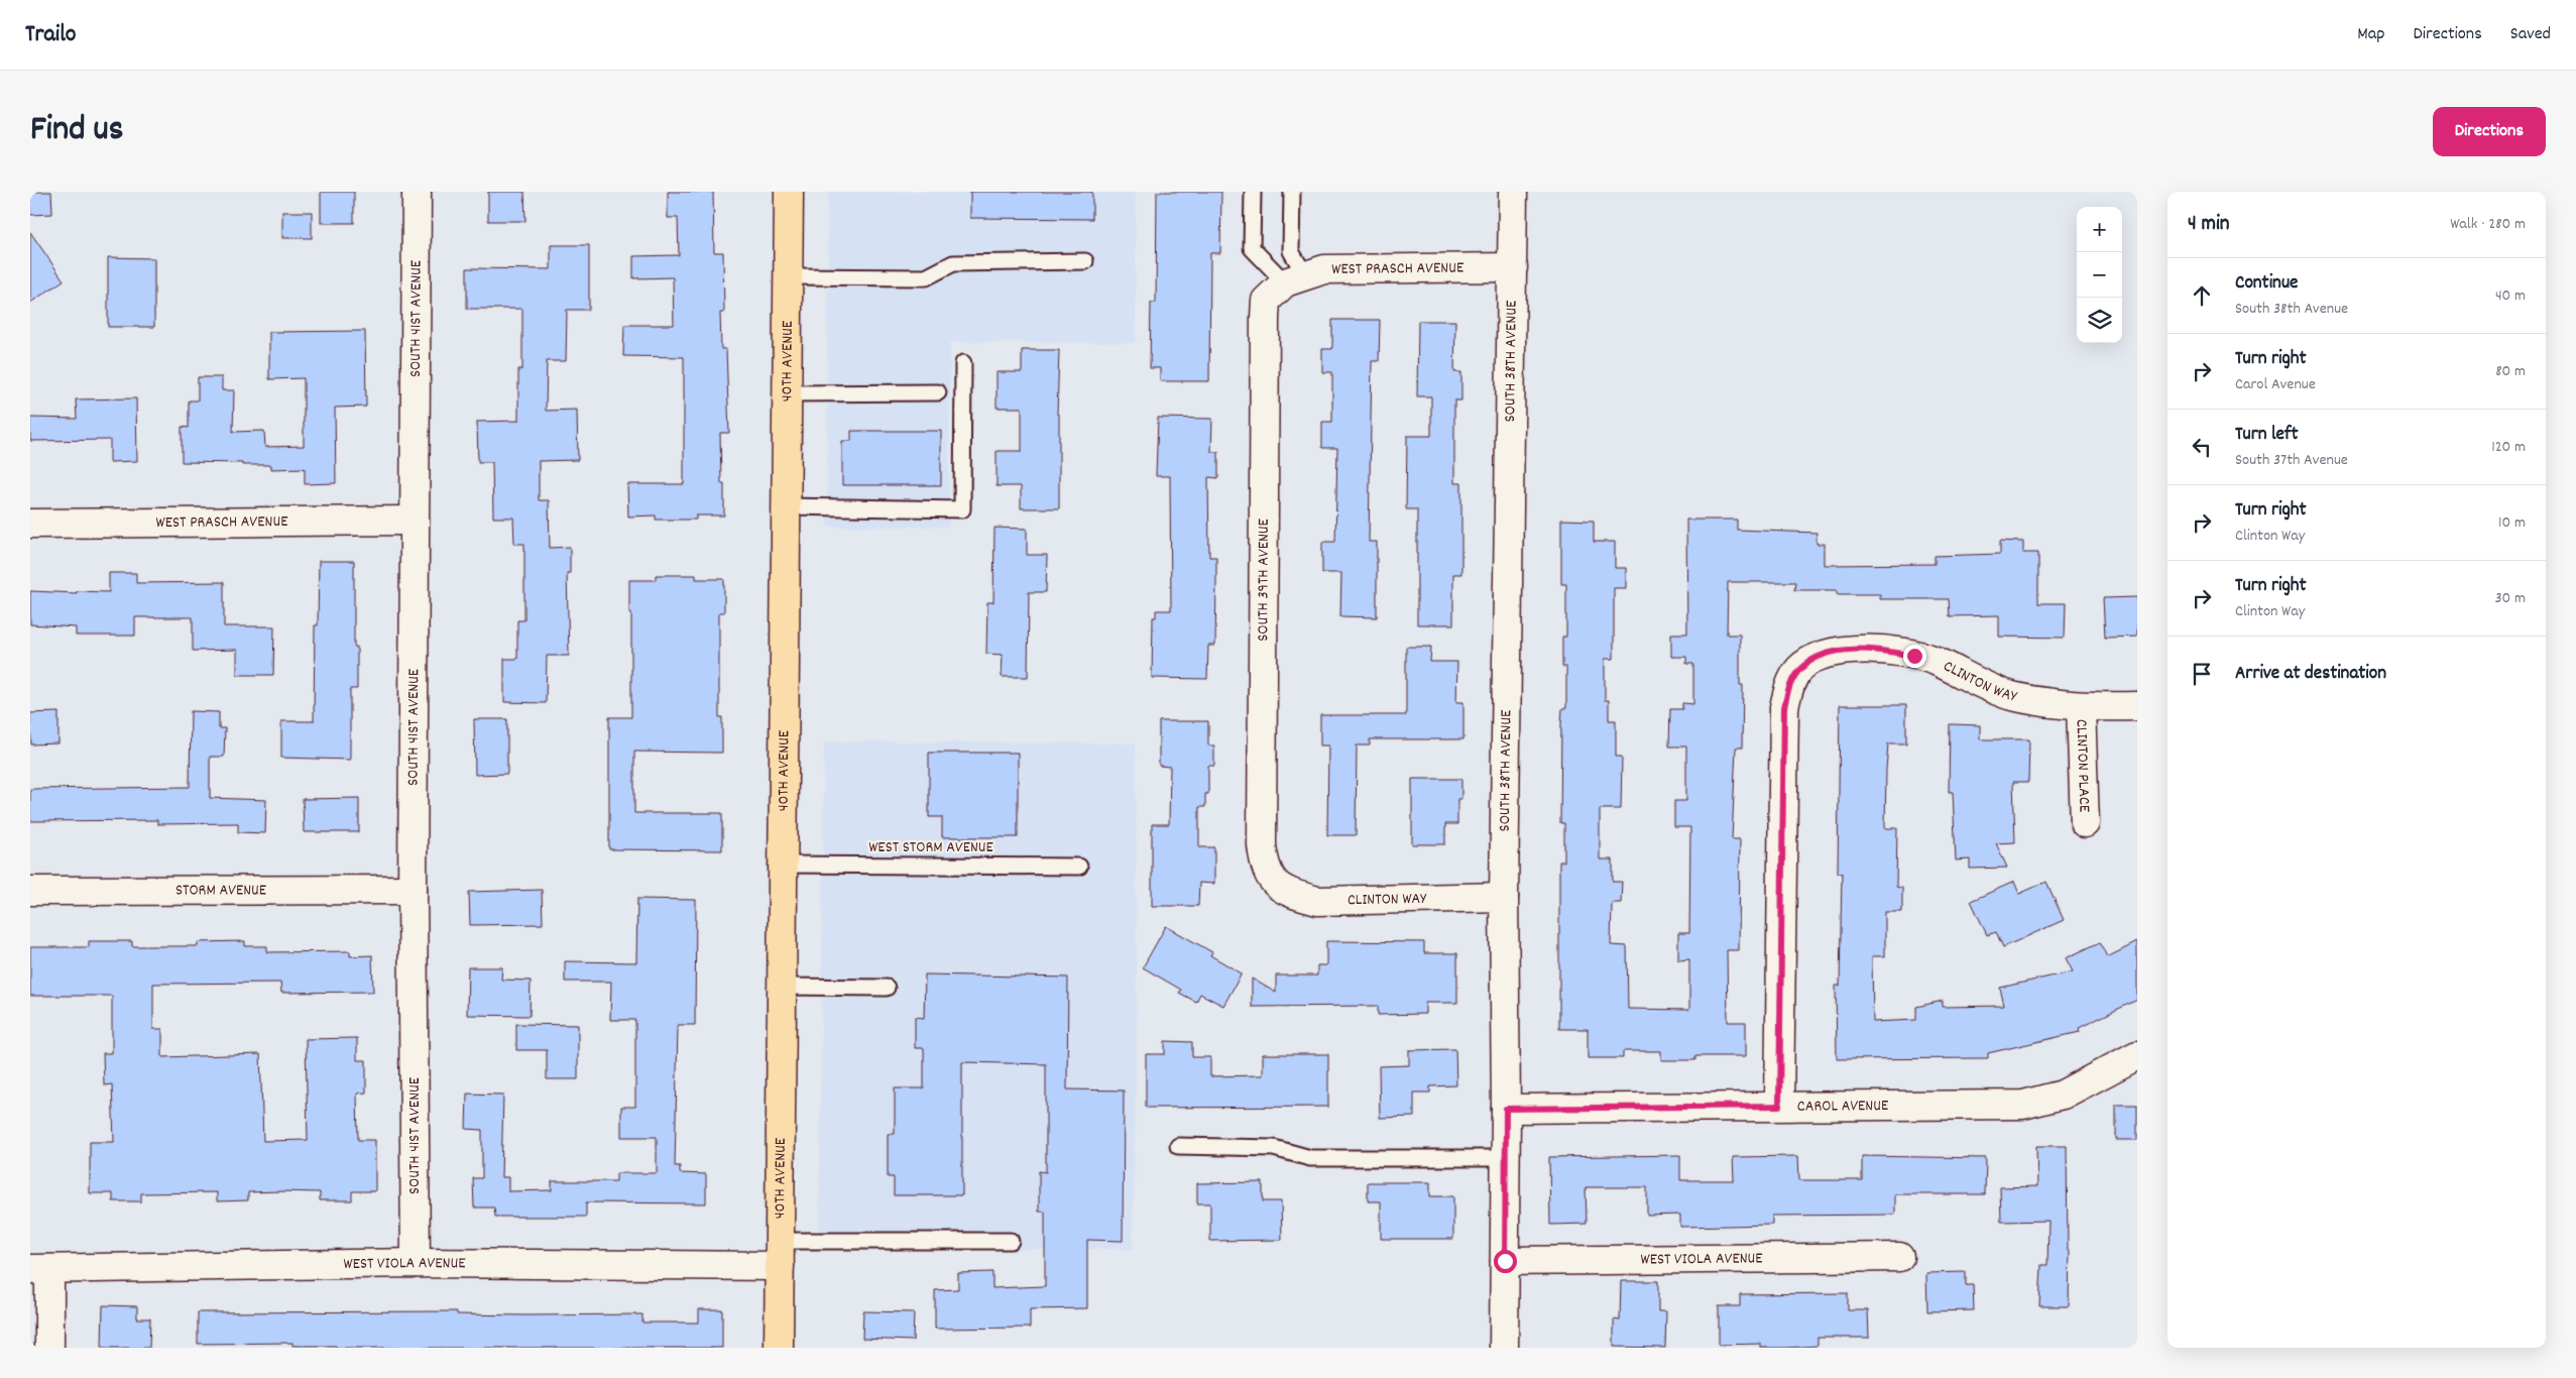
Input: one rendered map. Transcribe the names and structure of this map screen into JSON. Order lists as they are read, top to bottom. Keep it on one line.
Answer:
{"streets":{"main road":["40TH AVENUE"],"street":["WEST PRASCH AVENUE","SOUTH 41ST AVENUE","SOUTH 38TH AVENUE","SOUTH 39TH AVENUE","CLINTON WAY","CLINTON PLACE","STORM AVENUE","CAROL AVENUE","WEST VIOLA AVENUE"],"lane":["WEST STORM AVENUE"]},"crossings":[["WEST PRASCH AVENUE","SOUTH 41ST AVENUE"],["WEST PRASCH AVENUE","SOUTH 38TH AVENUE"],["WEST PRASCH AVENUE","SOUTH 39TH AVENUE"],["SOUTH 41ST AVENUE","STORM AVENUE"],["SOUTH 41ST AVENUE","WEST VIOLA AVENUE"],["40TH AVENUE","WEST STORM AVENUE"],["40TH AVENUE","WEST VIOLA AVENUE"],["SOUTH 38TH AVENUE","CLINTON WAY"],["SOUTH 38TH AVENUE","CAROL AVENUE"],["SOUTH 38TH AVENUE","WEST VIOLA AVENUE"],["SOUTH 39TH AVENUE","CLINTON WAY"],["CLINTON WAY","CLINTON PLACE"],["CLINTON WAY","CAROL AVENUE"]],"page":{"header":"Trailo","nav":["Map","Directions","Saved"],"title":"Find us","buttons":"Directions","heading":["4 min","Walk · 280 m"],"map_buttons":["+","−"],"list":[["Continue","South 38th Avenue","40 m"],["Turn right","Carol Avenue","80 m"],["Turn left","South 37th Avenue","120 m"],["Turn right","Clinton Way","10 m"],["Turn right","Clinton Way","30 m"],"Arrive at destination"]}}
